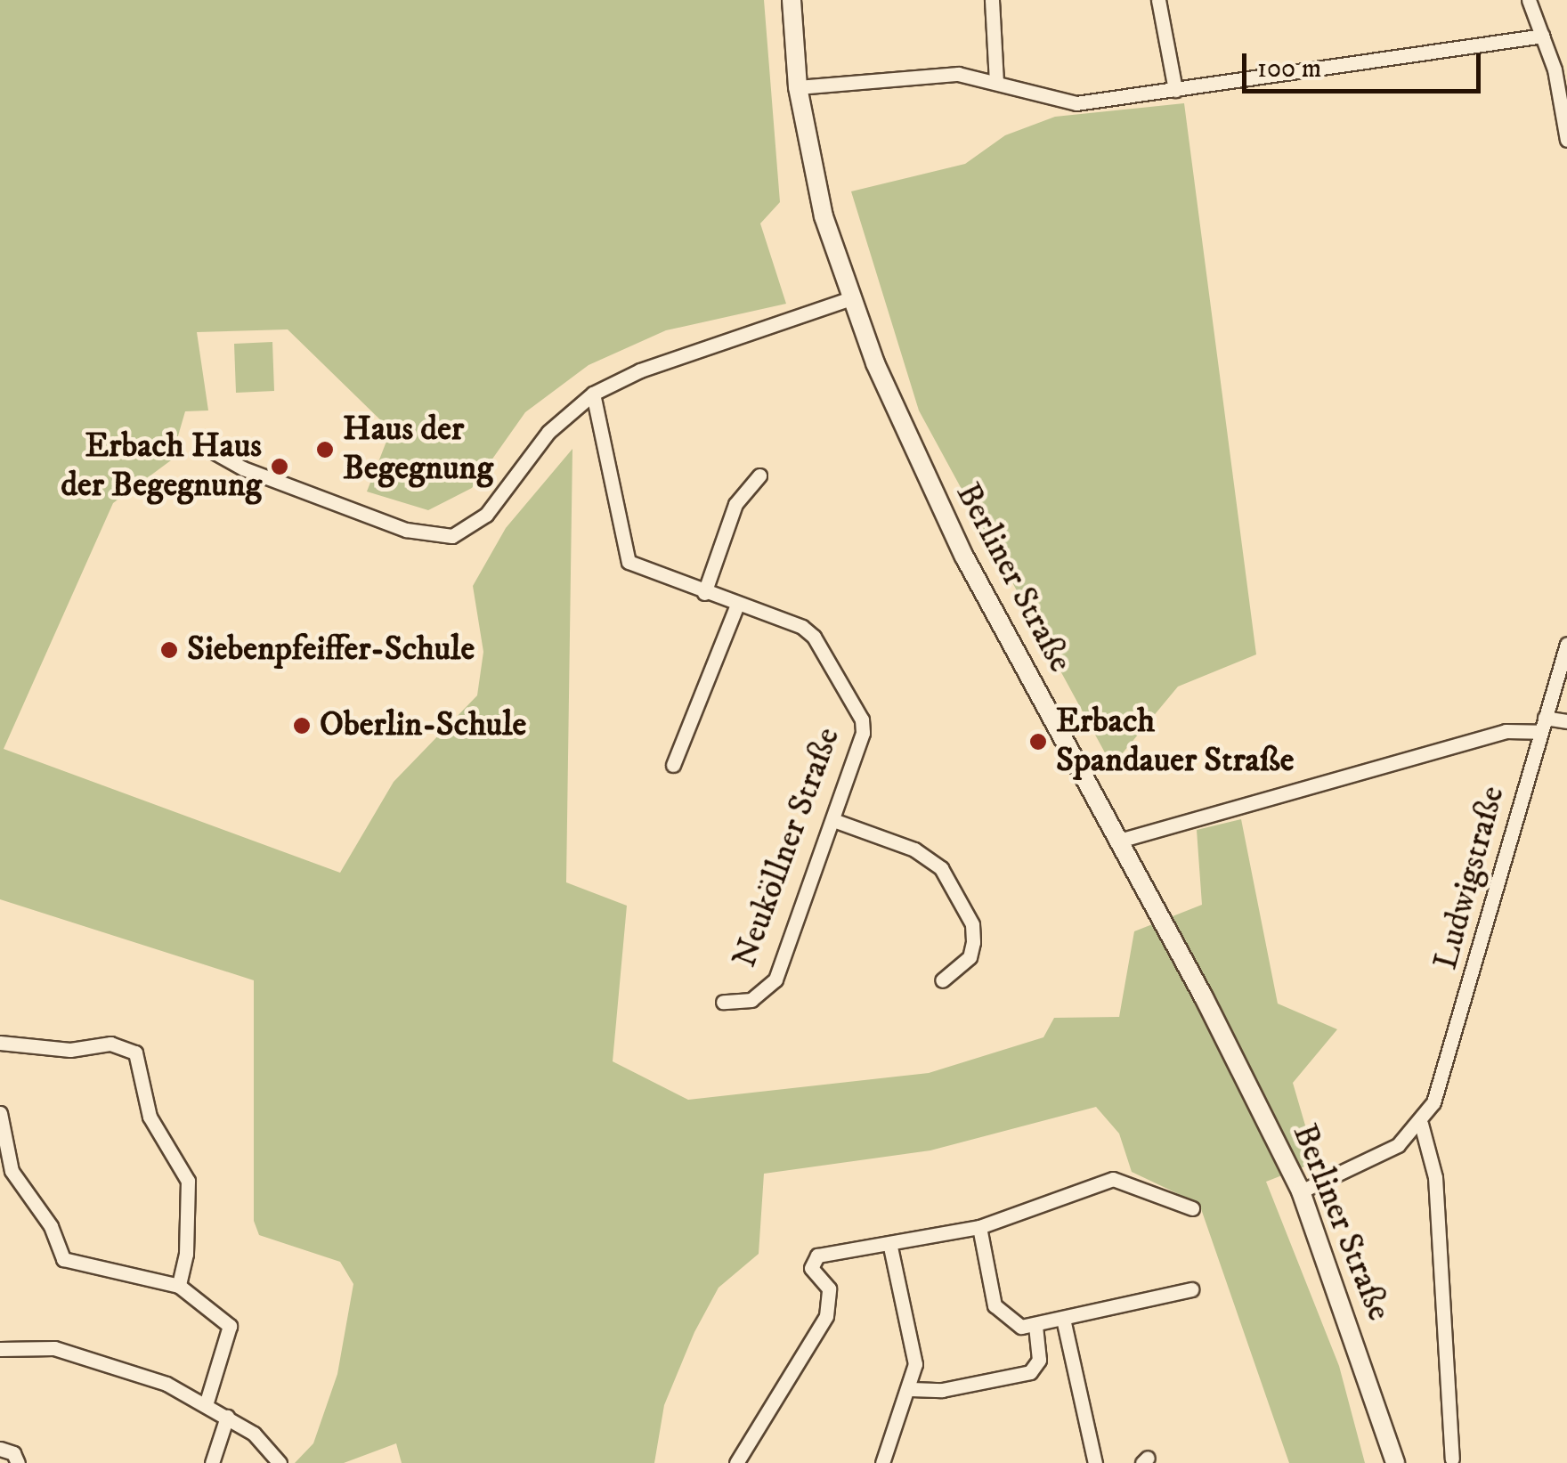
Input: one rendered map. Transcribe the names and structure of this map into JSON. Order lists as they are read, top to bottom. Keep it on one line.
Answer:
{"streets":{"street":["Berliner Straße","Neuköllner Straße","Ludwigstraße"]},"crossings":[["Berliner Straße","Ludwigstraße"]],"places":["Haus der Begegnung","Erbach Haus der Begegnung","Siebenpfeiffer-Schule","Oberlin-Schule","Erbach Spandauer Straße"],"scale_bar":"100 m"}
